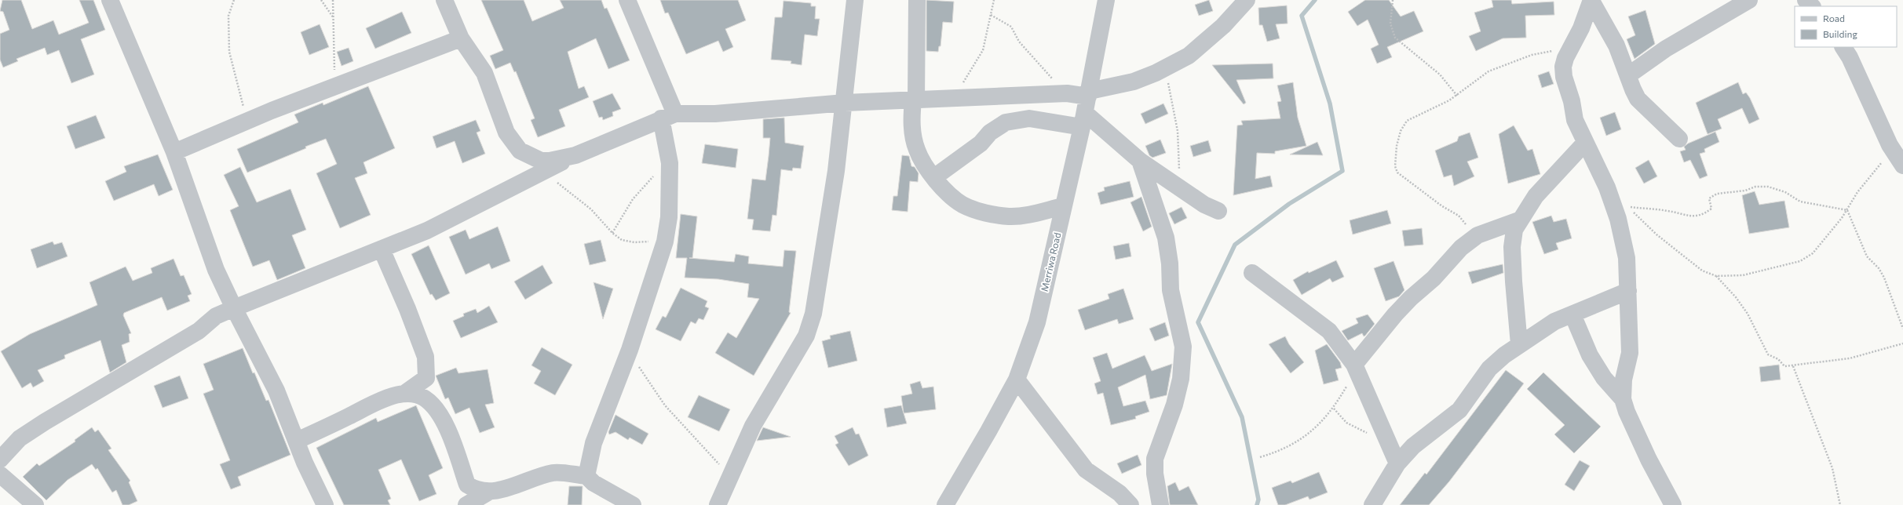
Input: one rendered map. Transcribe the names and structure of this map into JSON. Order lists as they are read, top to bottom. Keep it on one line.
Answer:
{"streets":{"street":["Merriwa Road"]},"legend":["Road","Building"]}
